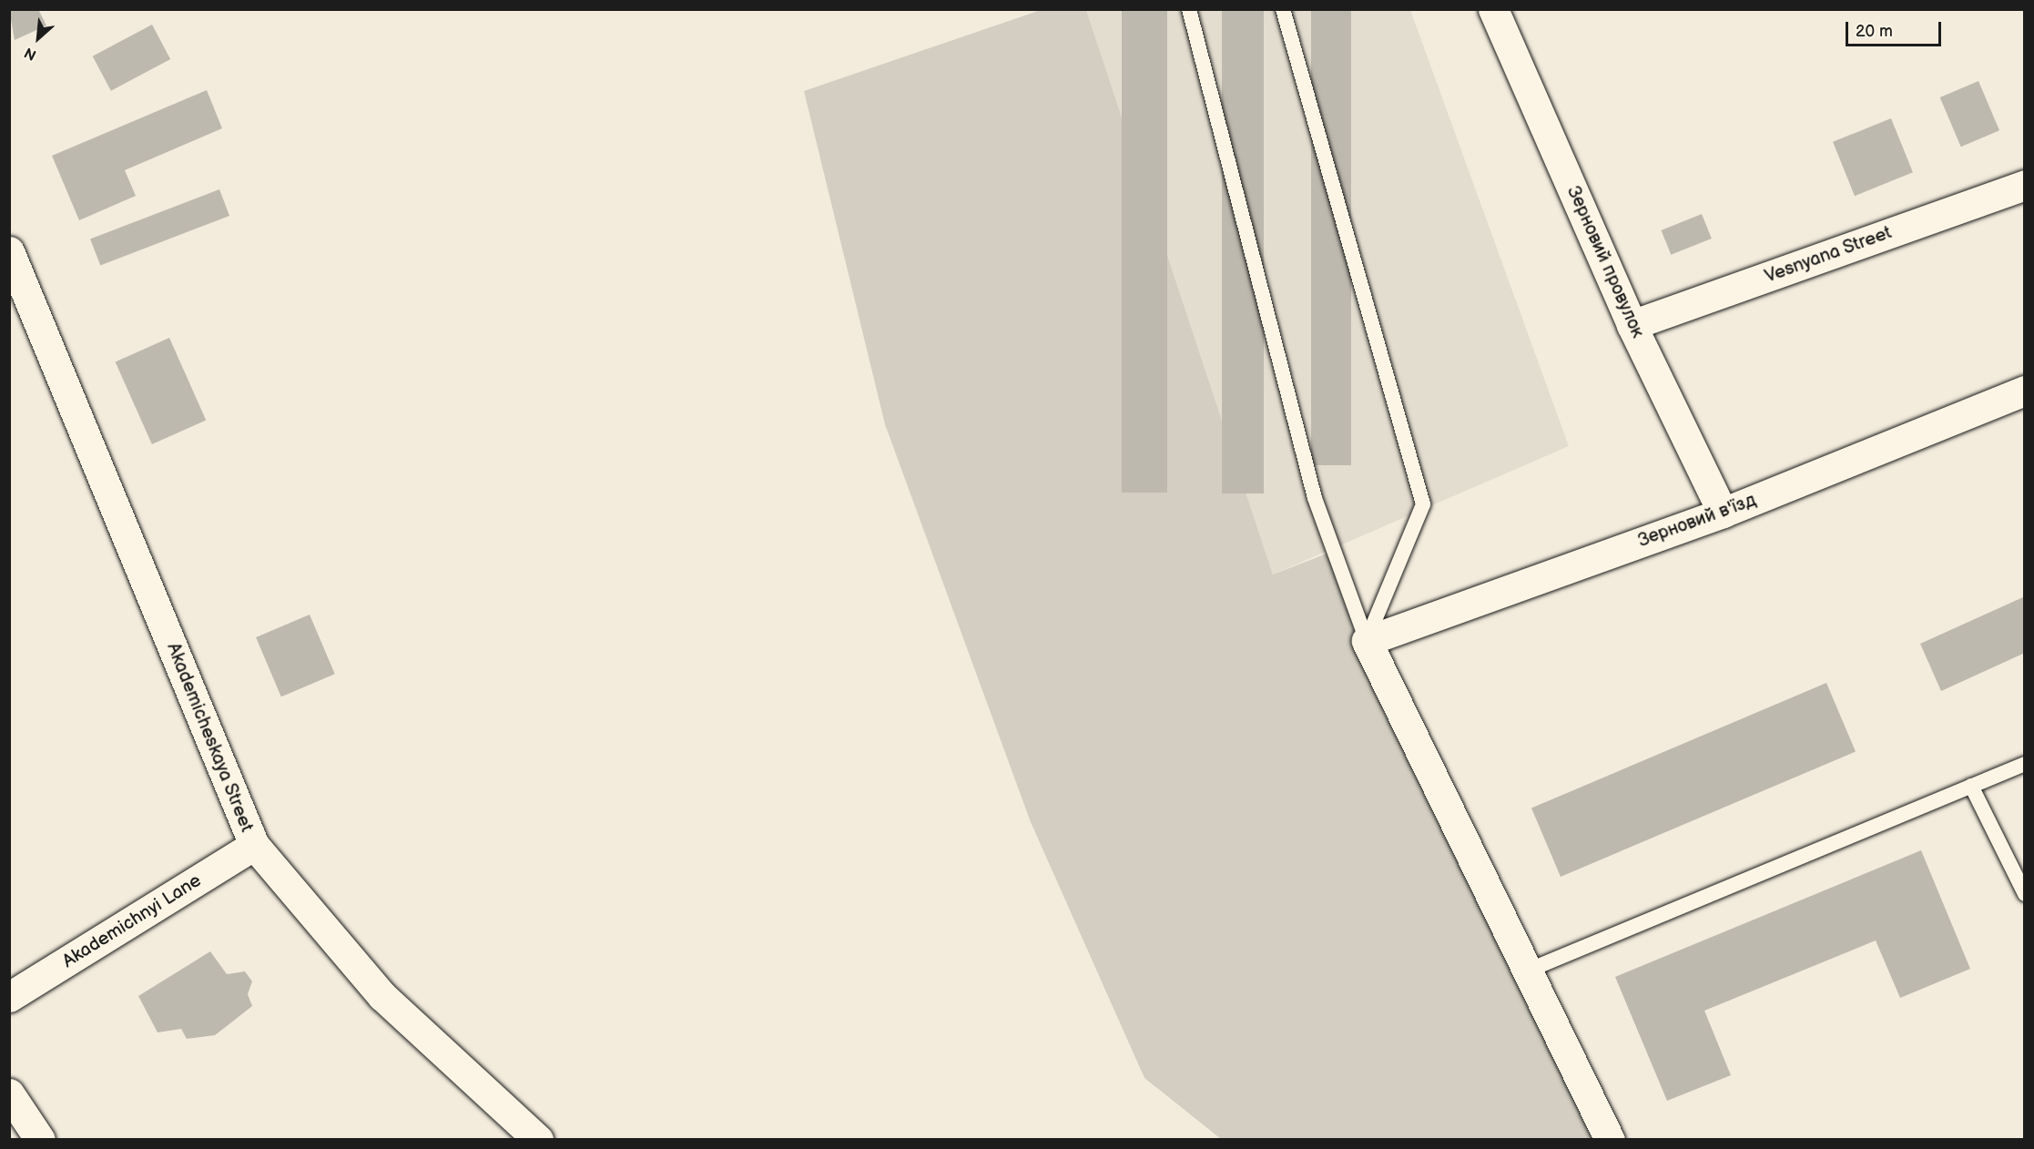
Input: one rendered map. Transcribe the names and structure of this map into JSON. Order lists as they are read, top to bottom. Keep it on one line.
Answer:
{"streets":{"street":["Vesnyana Street","Зерновий провулок","Зерновий в'їзд","Akademicheskaya Street","Akademichnyi Lane"]},"crossings":[["Vesnyana Street","Зерновий провулок"],["Зерновий провулок","Зерновий в'їзд"],["Akademicheskaya Street","Akademichnyi Lane"]],"scale_bar":"20 m","north":"bottom left"}
